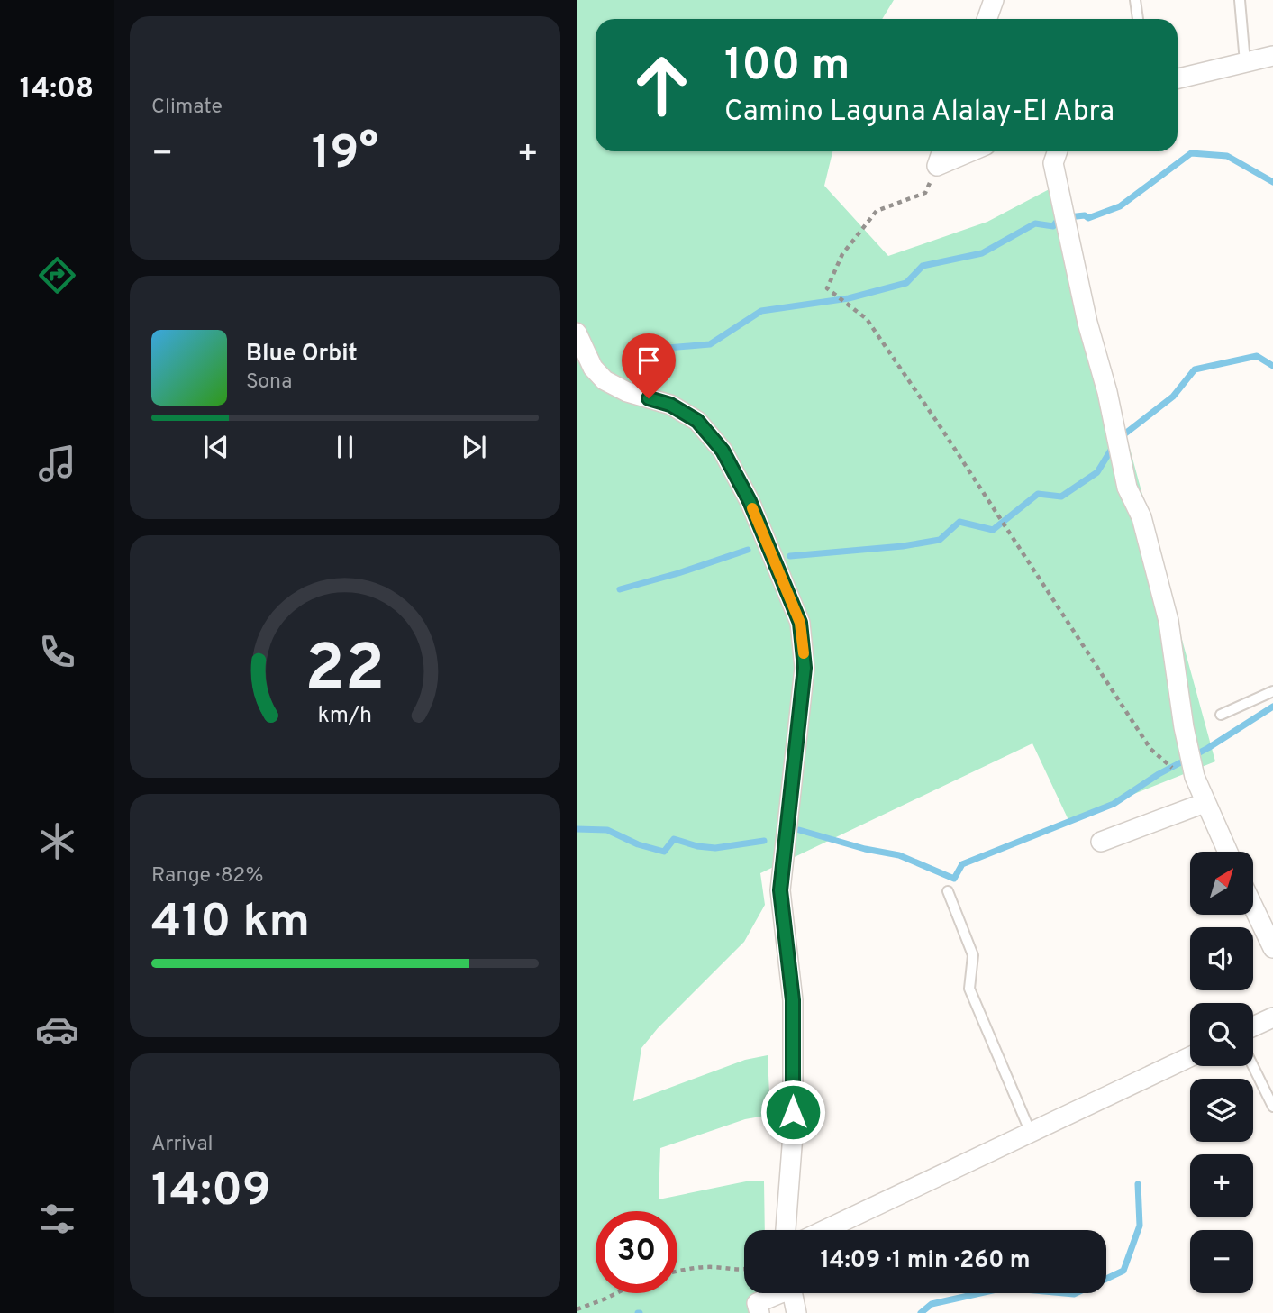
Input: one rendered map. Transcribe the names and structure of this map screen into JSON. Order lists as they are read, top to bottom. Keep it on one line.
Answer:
{"north":"top right","page":{"tabs":"14:08","tile":["Climate",["Range · 82%","410 km"],["Arrival","14:09"]],"turn":["100 m","Camino Laguna Alalay-El Abra"],"heat":["−","19°","+"],"song":["Blue Orbit","Sona"],"map_buttons":["+","−"],"limit":"30","trip":"14:09 · 1 min · 260 m","gauge":["22","km/h"]}}
